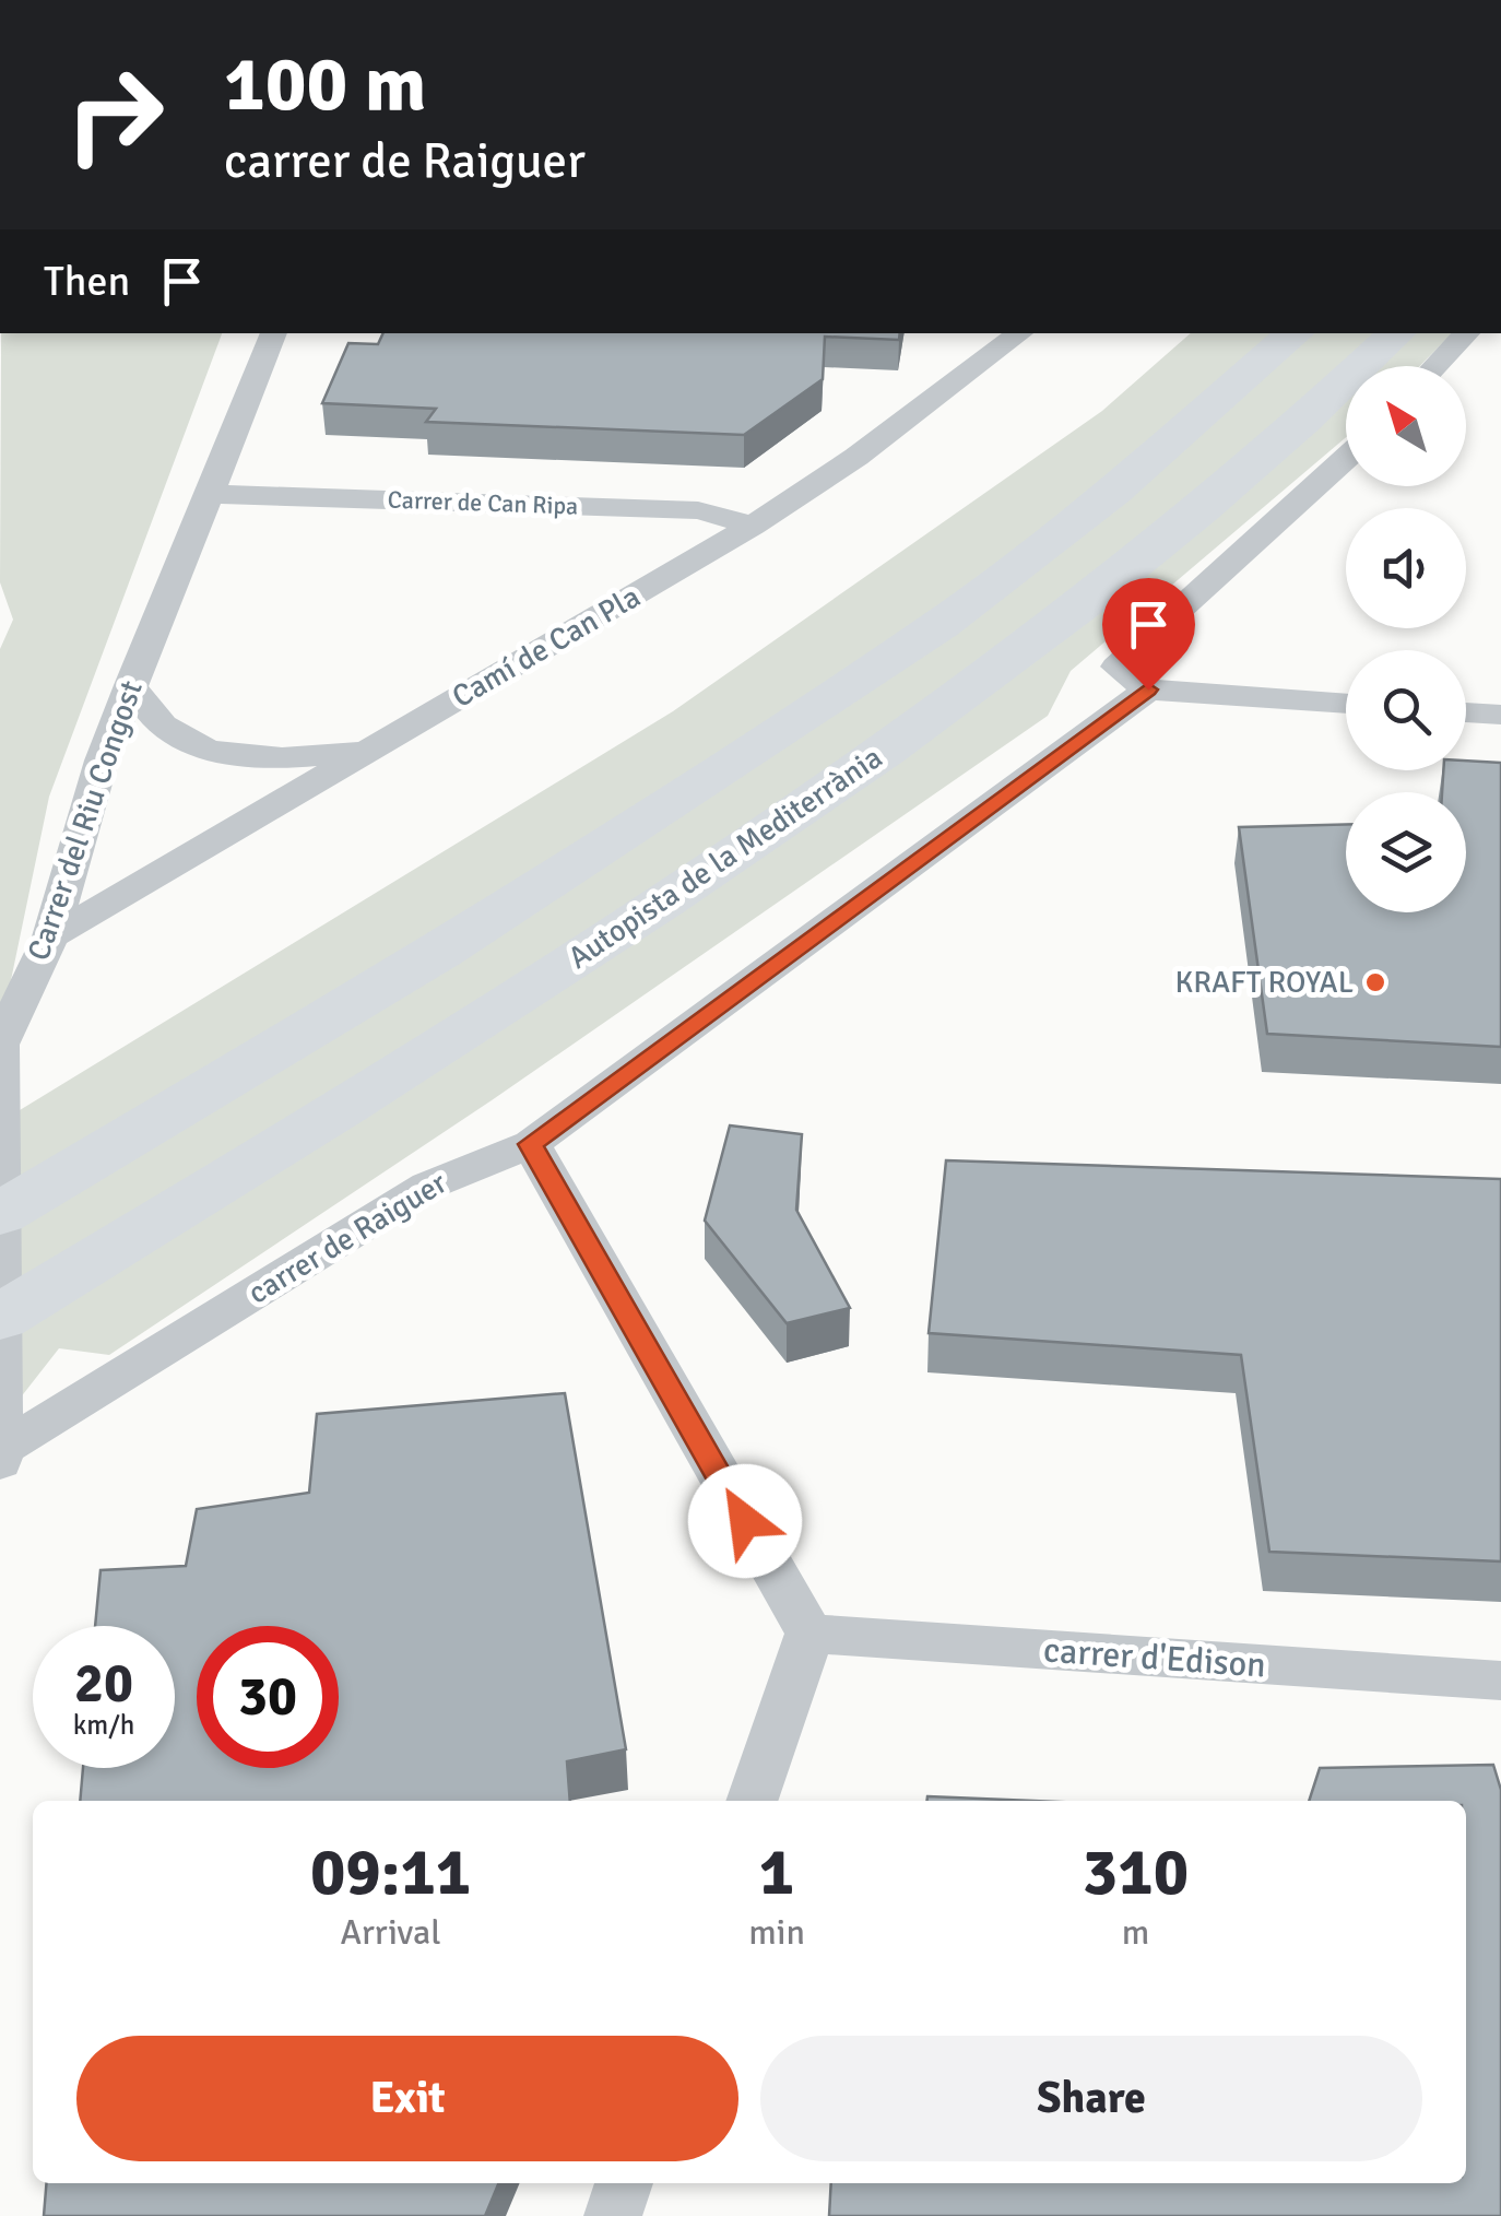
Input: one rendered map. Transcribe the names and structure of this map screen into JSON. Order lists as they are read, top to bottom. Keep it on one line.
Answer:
{"streets":{"highway":["Autopista de la Mediterrània"],"street":["Carrer de Can Ripa","Camí de Can Pla","Carrer del Riu Congost","carrer de Raiguer","carrer d'Edison"]},"crossings":[["Carrer de Can Ripa","Camí de Can Pla"],["Carrer de Can Ripa","Carrer del Riu Congost"],["Camí de Can Pla","Carrer del Riu Congost"],["Carrer del Riu Congost","carrer de Raiguer"]],"places":["KRAFT ROYAL"],"north":"top left","page":{"turn":["100 m","carrer de Raiguer"],"then":"Then","speed":"20 km/h","limit":"30","eta":["09:11","Arrival","1","min","310","m"],"buttons":["Exit","Share"]}}
